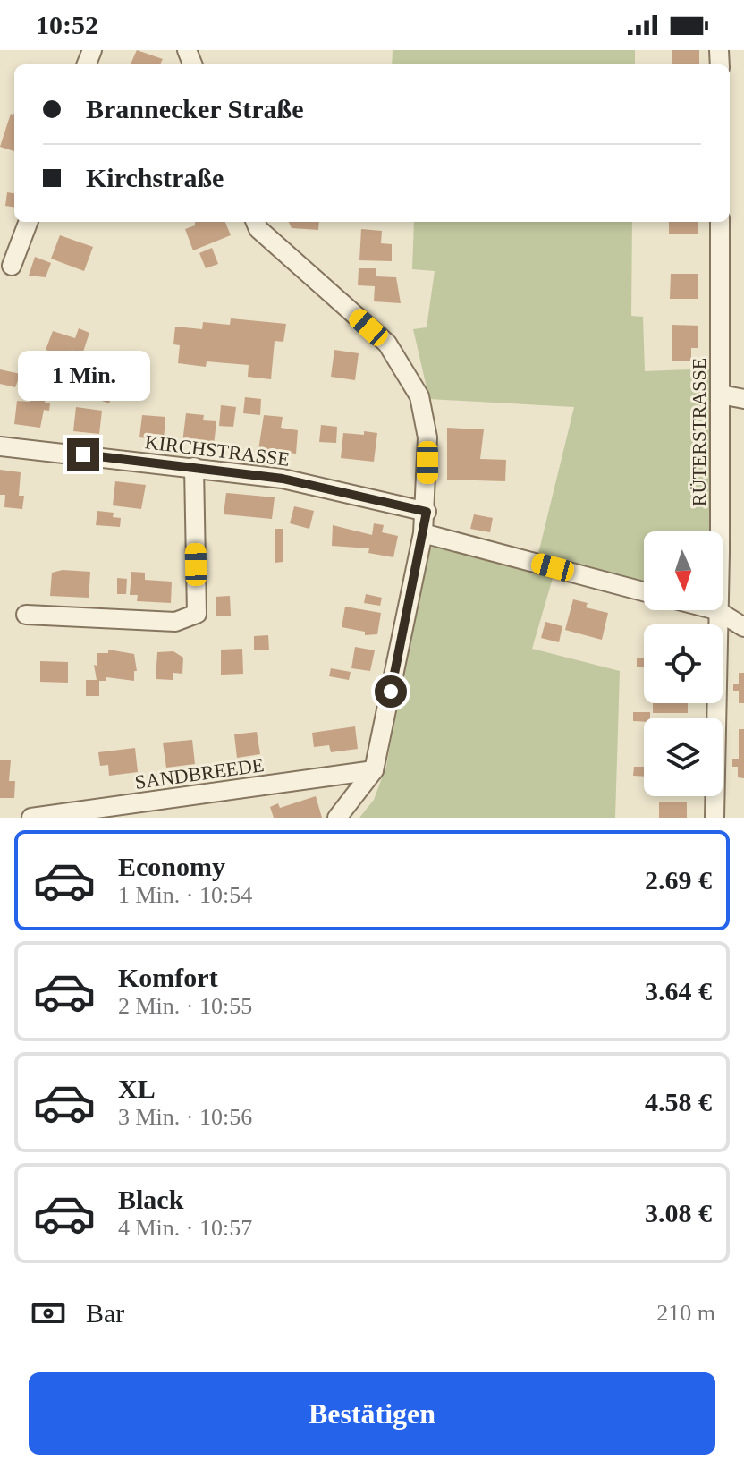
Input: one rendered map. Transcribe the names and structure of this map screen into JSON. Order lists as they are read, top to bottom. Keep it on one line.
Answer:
{"streets":{"street":["RÜTERSTRASSE","KIRCHSTRASSE","SANDBREEDE"]},"north":"bottom","page":{"status":"10:52","banner":["Brannecker Straße","Kirchstraße"],"bubble":"1 Min.","list":[{"name":"Economy","note":"1 Min. · 10:54","value":"2.69 €"},{"name":"Komfort","note":"2 Min. · 10:55","value":"3.64 €"},{"name":"XL","note":"3 Min. · 10:56","value":"4.58 €"},{"name":"Black","note":"4 Min. · 10:57","value":"3.08 €"}],"pay":["Bar","210 m"],"buttons":"Bestätigen"}}
